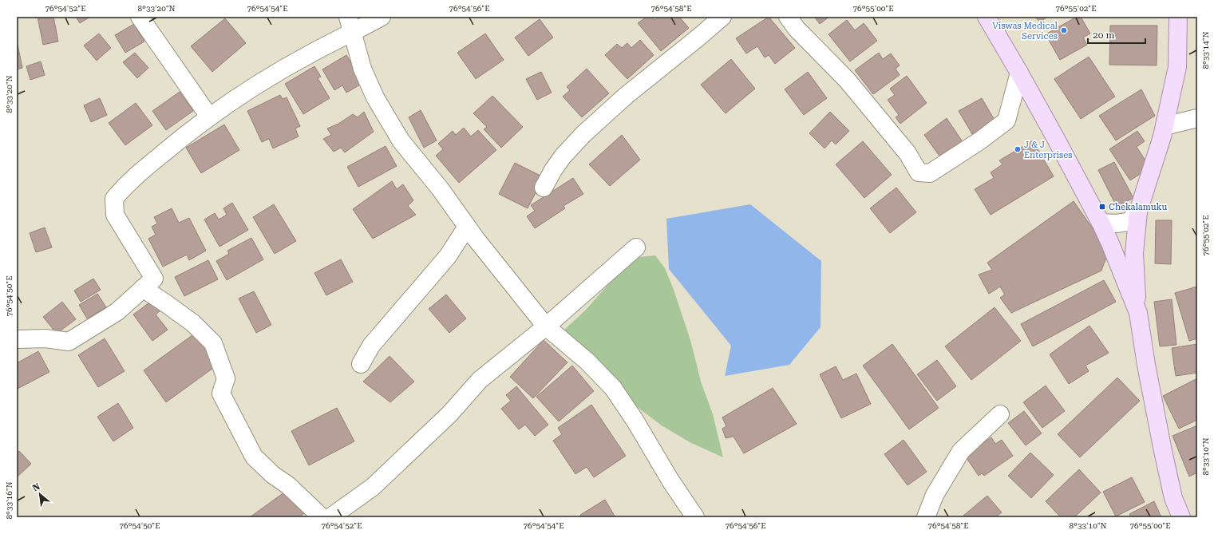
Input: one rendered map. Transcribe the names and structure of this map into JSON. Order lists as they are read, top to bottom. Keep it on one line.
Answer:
{"places":{"other":["Viswas Medical Services","J & J Enterprises"],"transit":["Chekalamuku"]},"scale_bar":"20 m","north":"top left","coordinates":["76°54'52\"E","8°33'20\"N","76°54'54\"E","76°54'56\"E","76°54'58\"E","76°55'00\"E","76°55'02\"E","8°33'14\"N","76°54'50\"E","8°33'10\"N","8°33'16\"N"]}
